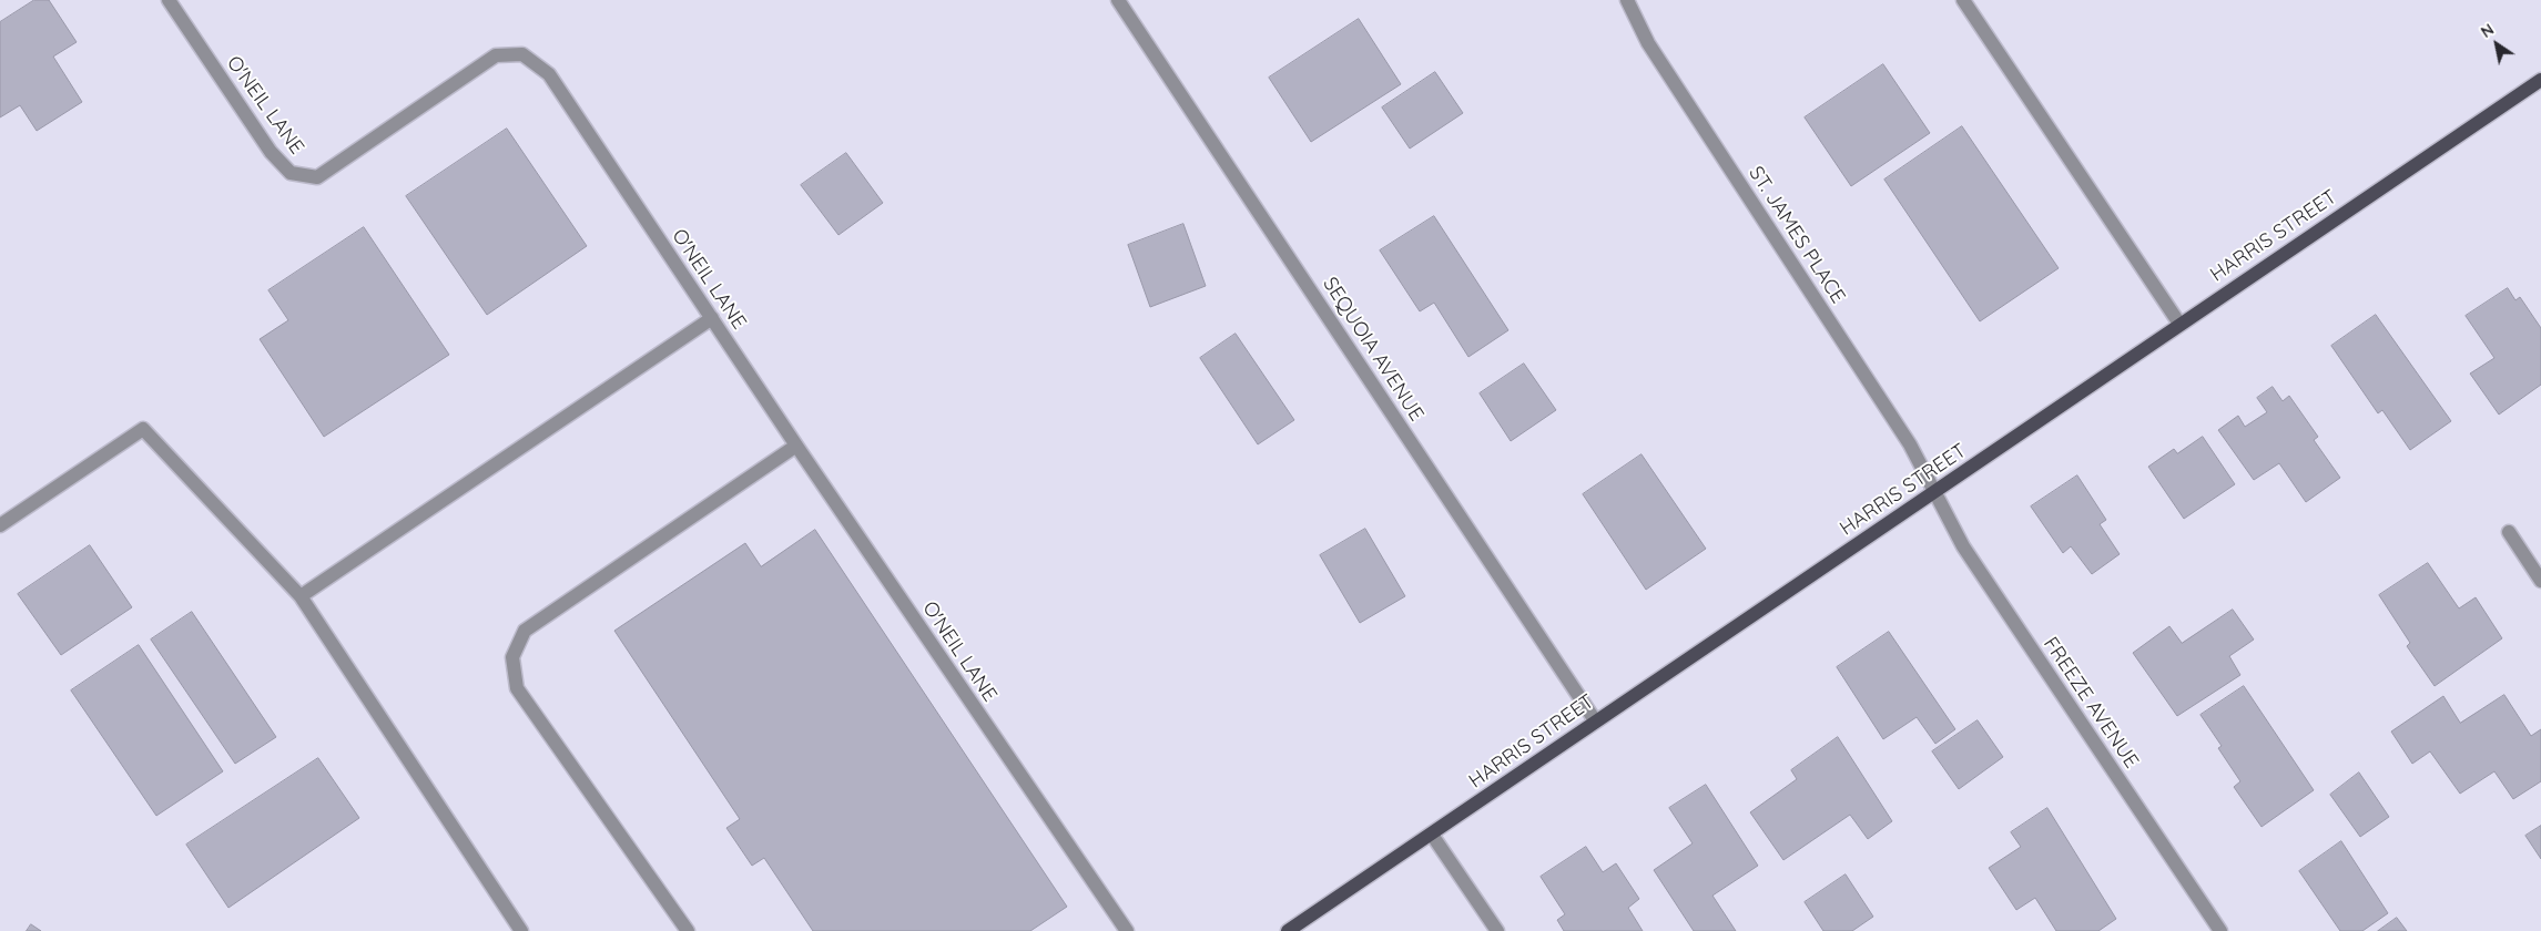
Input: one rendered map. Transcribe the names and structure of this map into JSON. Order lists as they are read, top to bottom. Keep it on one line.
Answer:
{"streets":{"main road":["HARRIS STREET"],"street":["O'NEIL LANE","ST. JAMES PLACE","SEQUOIA AVENUE","FREEZE AVENUE"]},"crossings":[["ST. JAMES PLACE","HARRIS STREET"],["ST. JAMES PLACE","FREEZE AVENUE"],["HARRIS STREET","SEQUOIA AVENUE"],["HARRIS STREET","FREEZE AVENUE"]],"north":"top left"}
